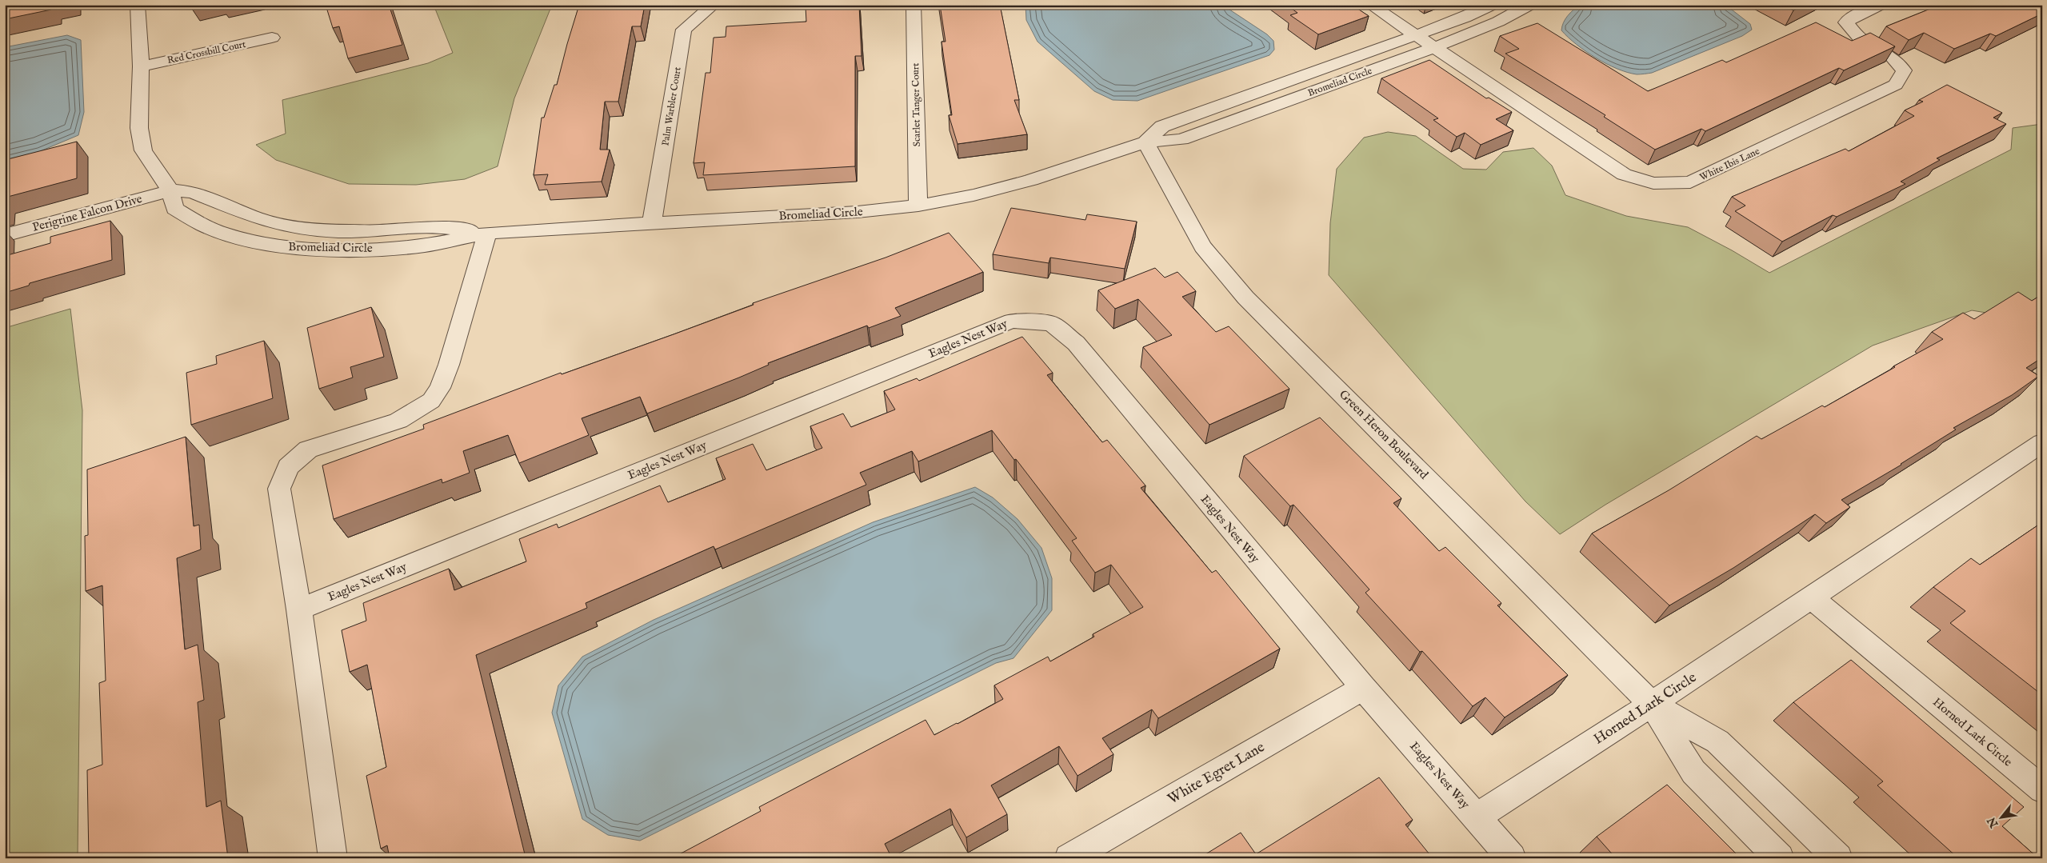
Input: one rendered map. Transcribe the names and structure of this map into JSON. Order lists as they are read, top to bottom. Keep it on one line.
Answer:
{"streets":{"street":["Red Crossbill Court","Bromeliad Circle","Scarlet Tanger Court","Palm Warbler Court","White Ibis Lane","Perigrine Falcon Drive","Eagles Nest Way","Green Heron Boulevard","Horned Lark Circle","White Egret Lane"]},"crossings":[["Red Crossbill Court","Bromeliad Circle"],["Bromeliad Circle","Scarlet Tanger Court"],["Bromeliad Circle","Palm Warbler Court"],["Bromeliad Circle","White Ibis Lane"],["Bromeliad Circle","Perigrine Falcon Drive"],["Bromeliad Circle","Green Heron Boulevard"],["Eagles Nest Way","Horned Lark Circle"],["Eagles Nest Way","White Egret Lane"],["Green Heron Boulevard","Horned Lark Circle"]],"north":"bottom left"}
